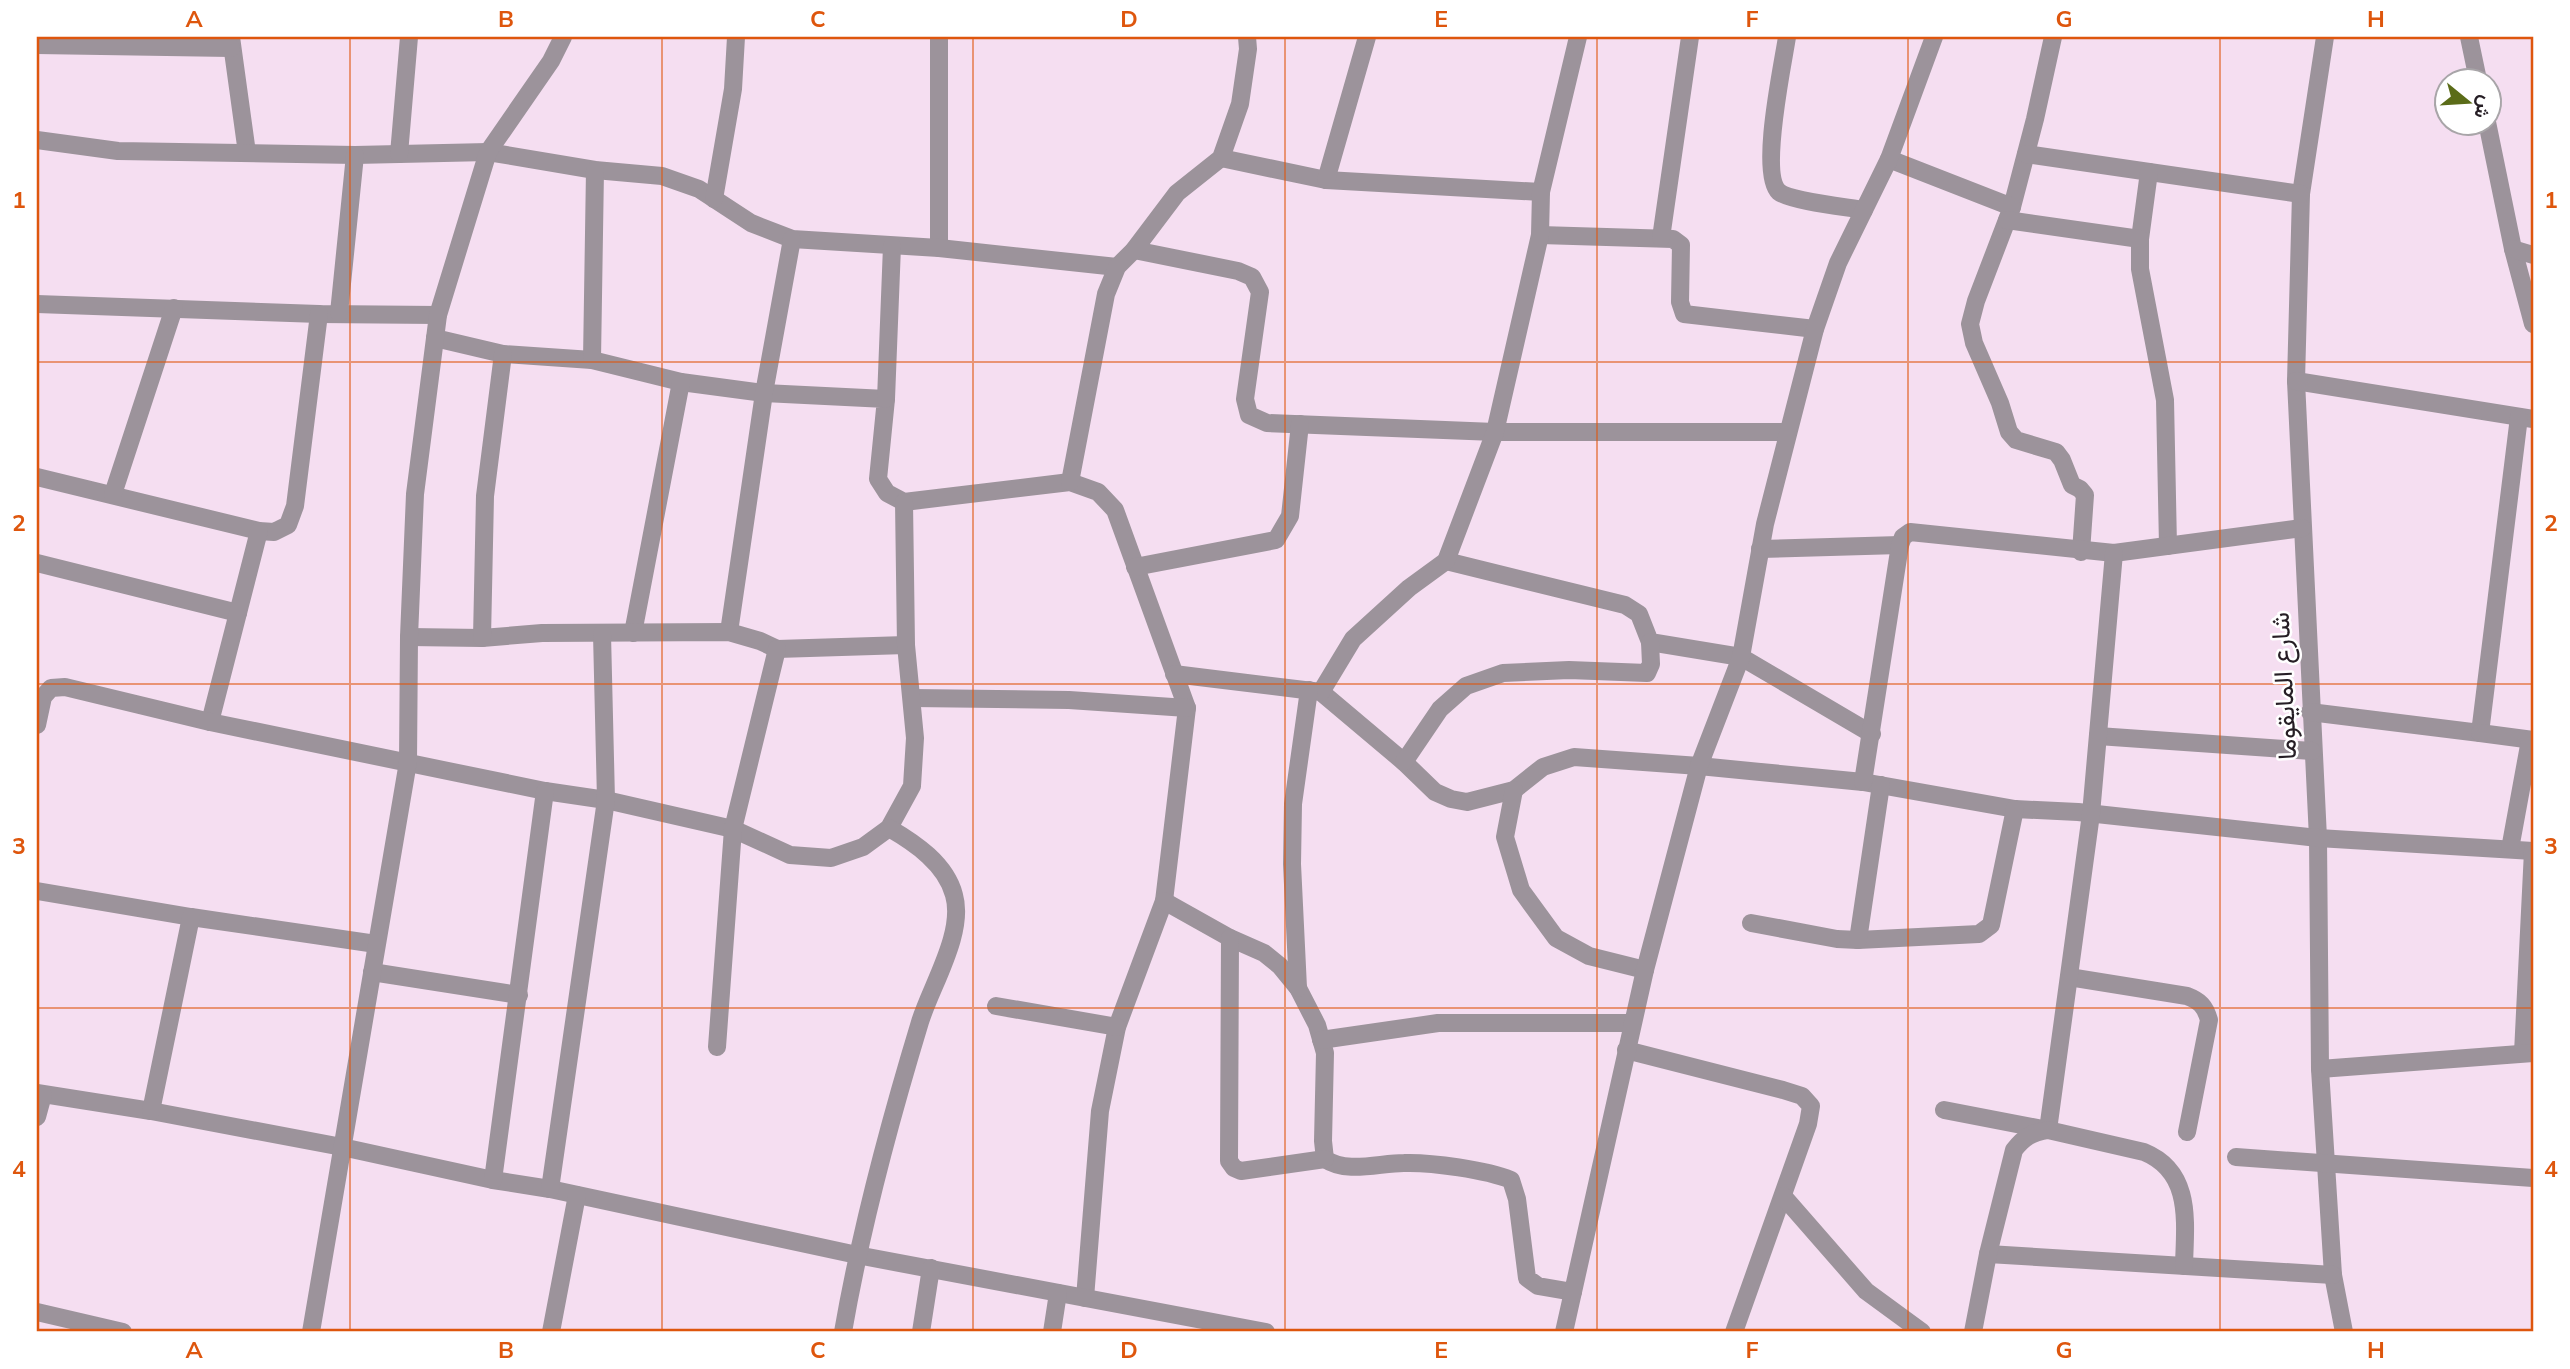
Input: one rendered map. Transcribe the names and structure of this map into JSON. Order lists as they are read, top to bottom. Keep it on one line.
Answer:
{"streets":{"street":["شارع المايقوما"]},"north":"right","grid":{"columns":["A","B","C","D","E","F","G","H"],"rows":["1","2","3","4"]}}
